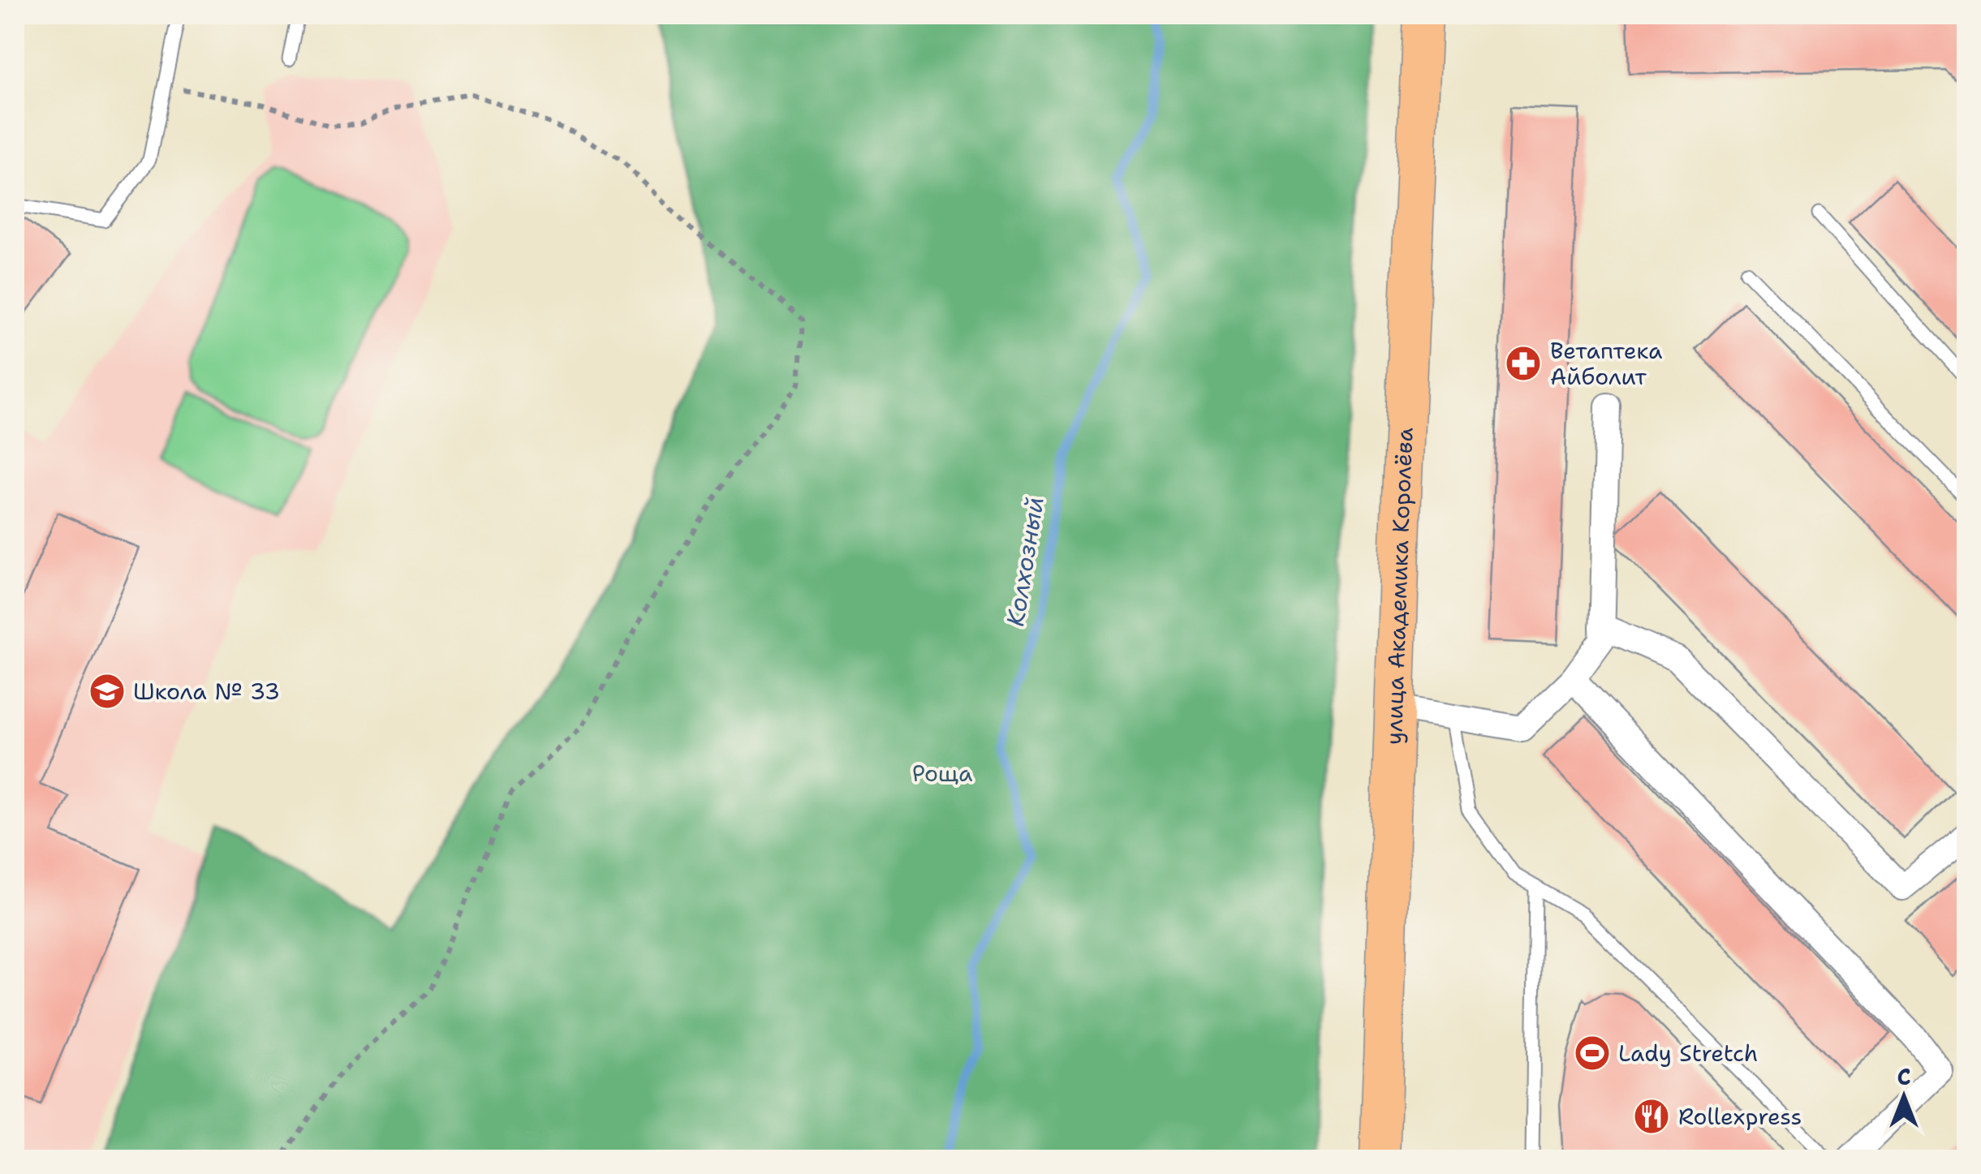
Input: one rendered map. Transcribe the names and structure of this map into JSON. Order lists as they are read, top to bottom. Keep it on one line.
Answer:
{"streets":{"main road":["улица Академика Королёва"]},"water":["Колхозный"],"parks":["Роща"],"places":{"pharmacy":["Ветаптека Айболит"],"school or university":["Школа № 33"],"sports":["Lady Stretch"],"restaurant":["Rollexpress"]},"north":"top"}
